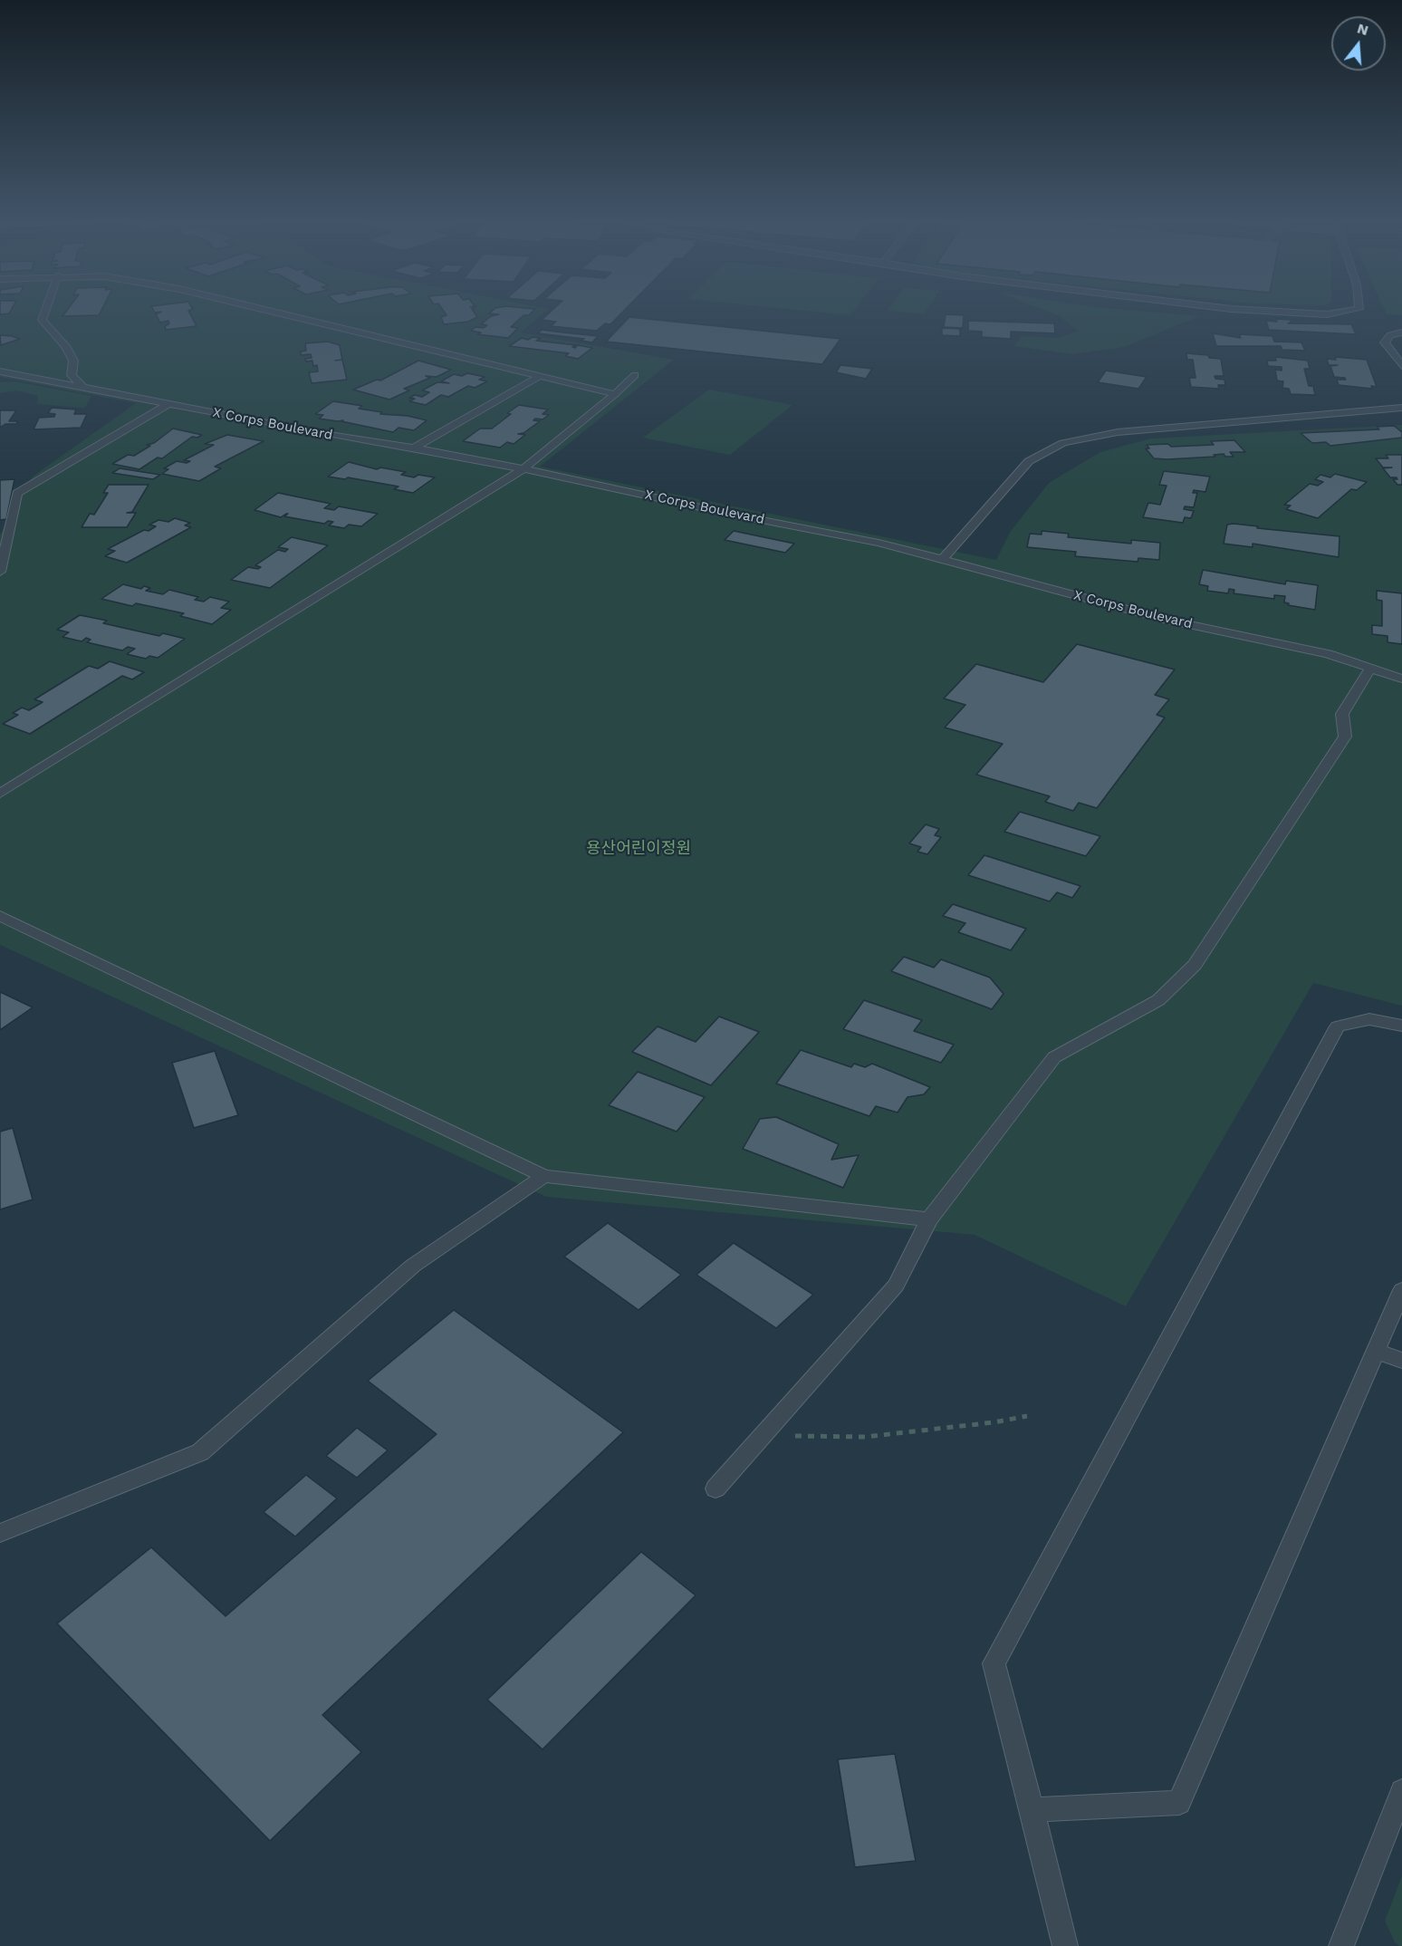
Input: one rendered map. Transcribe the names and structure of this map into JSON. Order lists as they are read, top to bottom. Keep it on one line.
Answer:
{"streets":{"lane":["X Corps Boulevard"]},"parks":["용산어린이정원"],"north":"top"}
